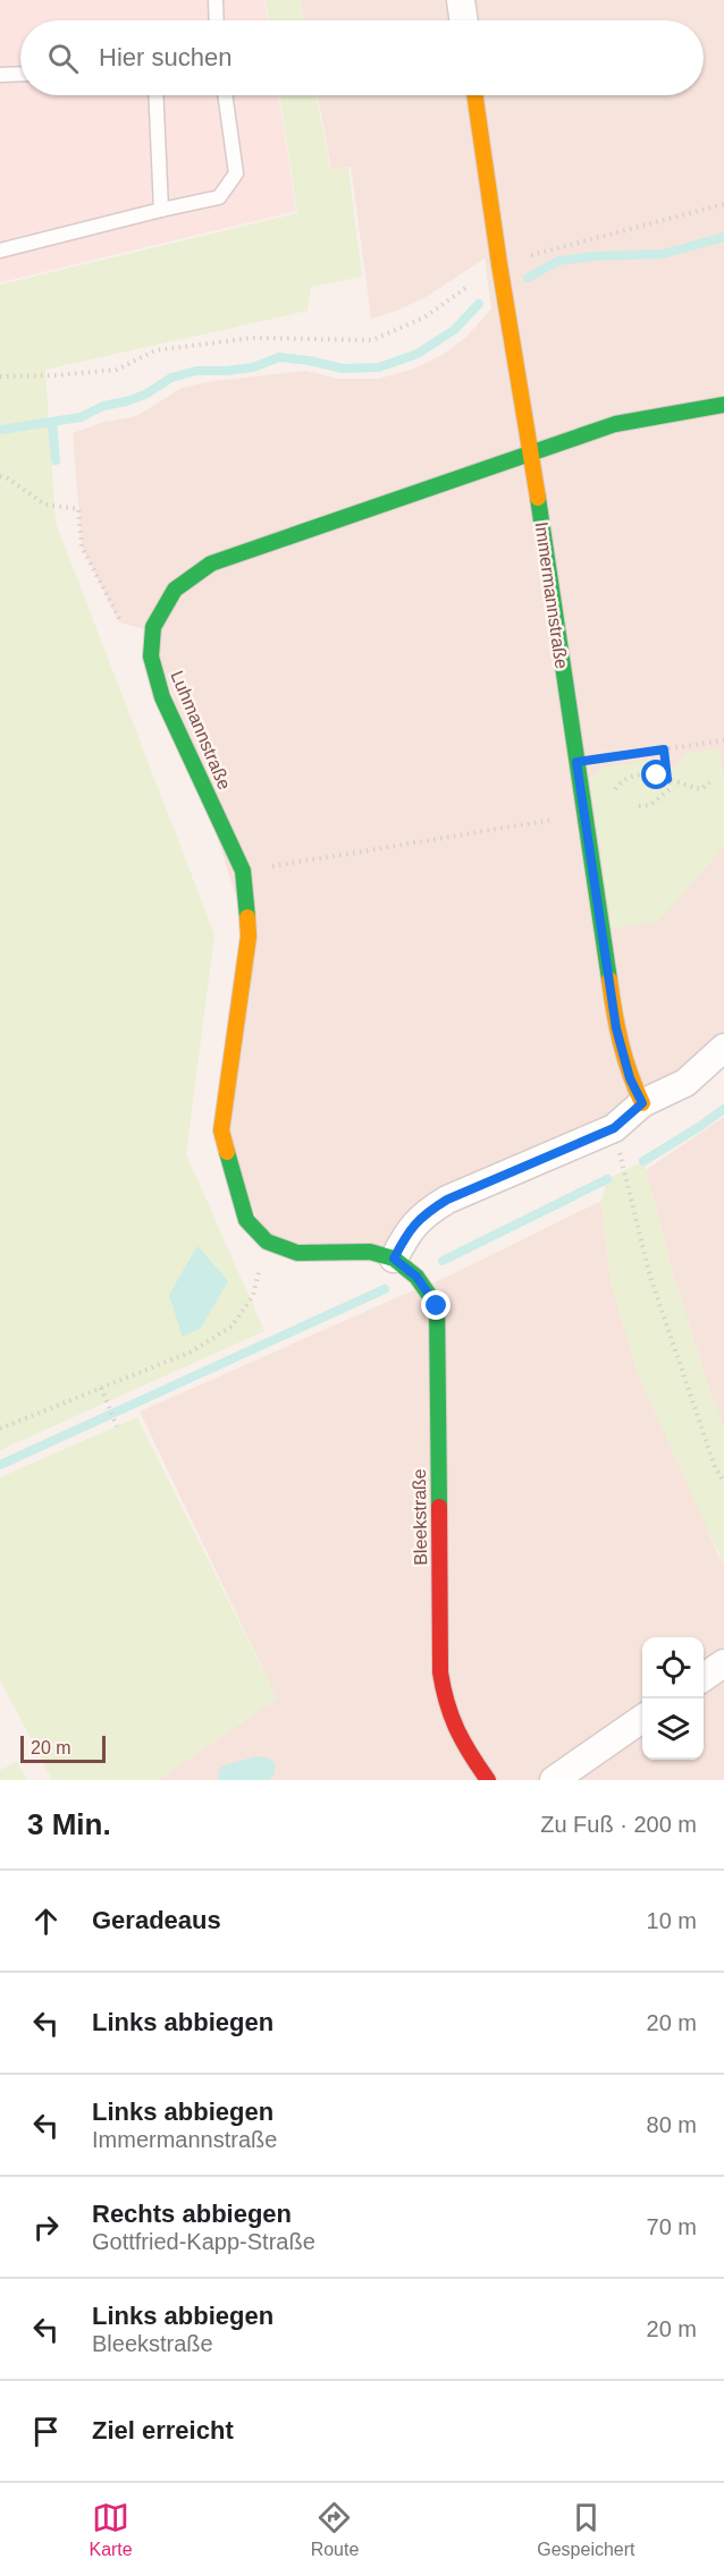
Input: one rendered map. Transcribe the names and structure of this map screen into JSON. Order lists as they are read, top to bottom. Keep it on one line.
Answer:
{"streets":{"street":["Immermannstraße","Luhmannstraße","Bleekstraße"]},"scale_bar":"20 m","page":{"search":"Hier suchen","scale":"20 m","heading":["3 Min.","Zu Fuß · 200 m"],"list":[["Geradeaus","10 m"],["Links abbiegen","20 m"],["Links abbiegen","Immermannstraße","80 m"],["Rechts abbiegen","Gottfried-Kapp-Straße","70 m"],["Links abbiegen","Bleekstraße","20 m"],"Ziel erreicht"],"nav":["Karte","Route","Gespeichert"]}}
